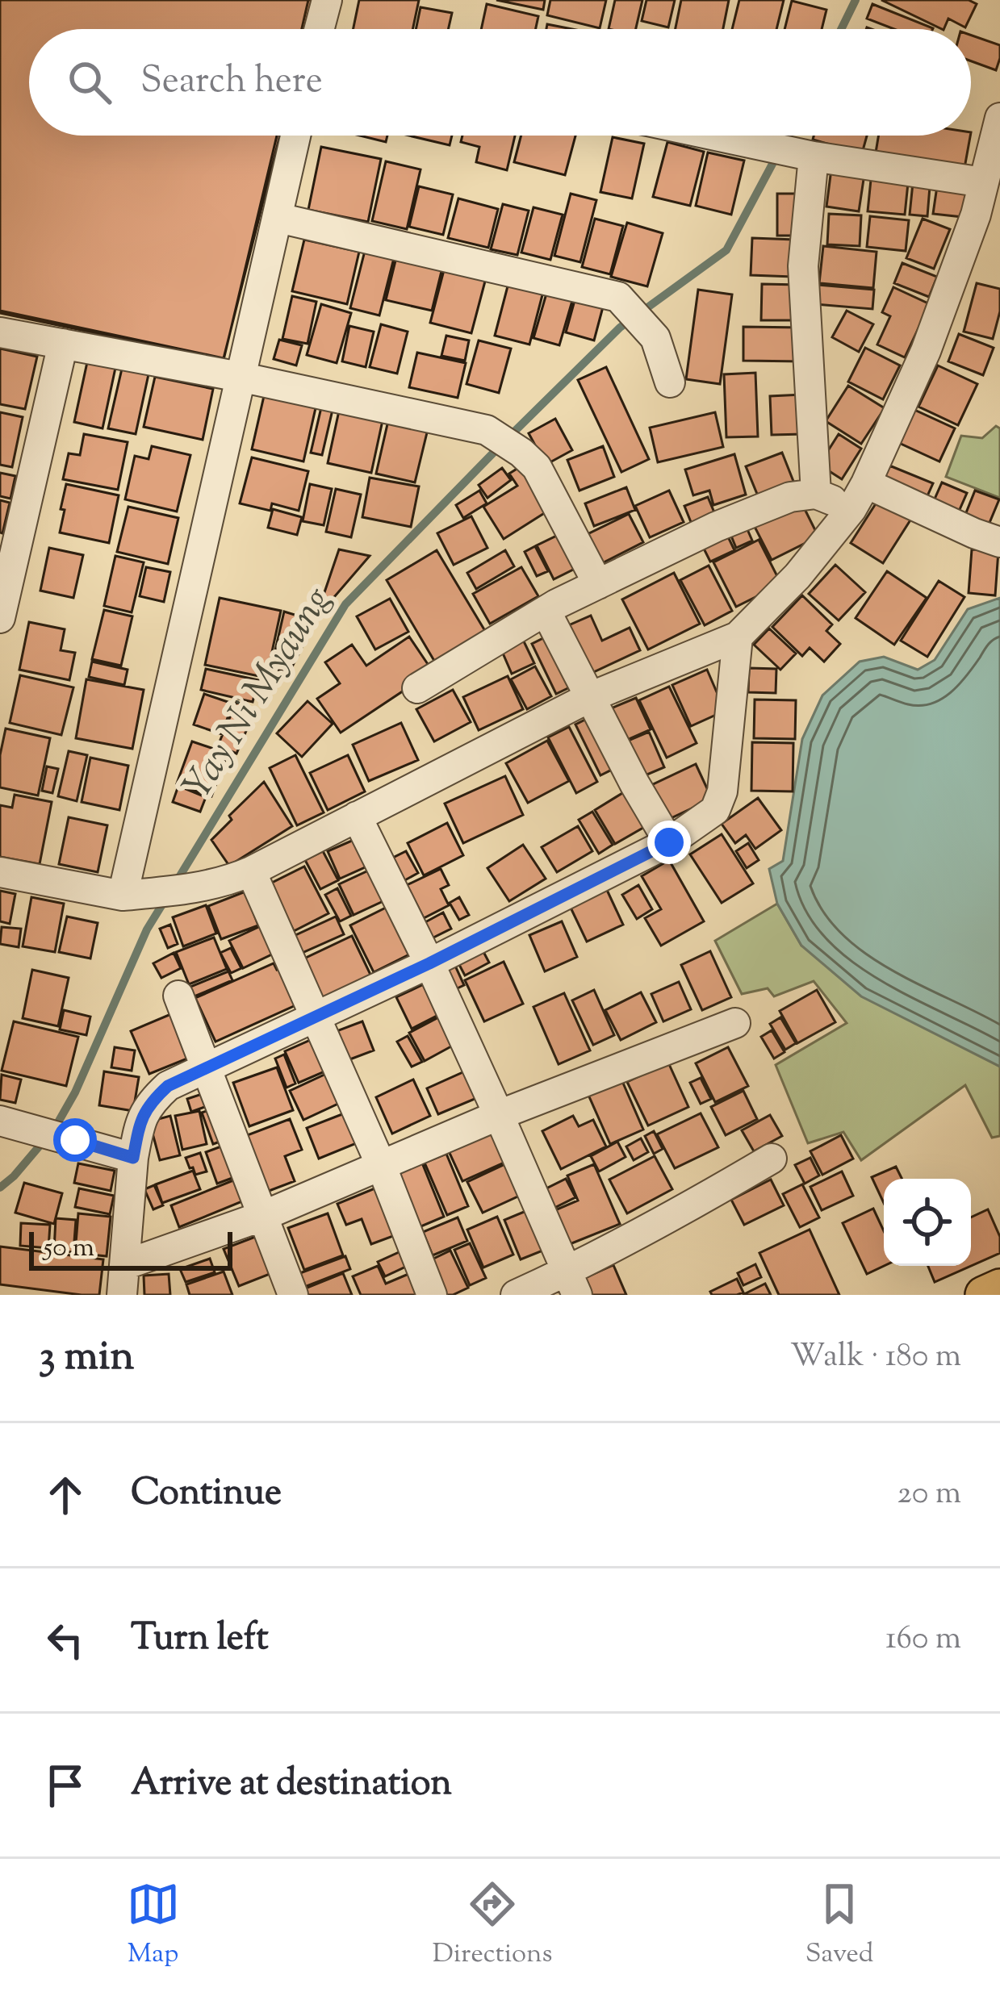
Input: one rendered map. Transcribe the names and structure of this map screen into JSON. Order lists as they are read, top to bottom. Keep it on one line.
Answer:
{"water":["Yay Ni Myaung"],"scale_bar":"50 m","page":{"search":"Search here","scale":"50 m","heading":["3 min","Walk · 180 m"],"list":[["Continue","20 m"],["Turn left","160 m"],"Arrive at destination"],"nav":["Map","Directions","Saved"]}}
